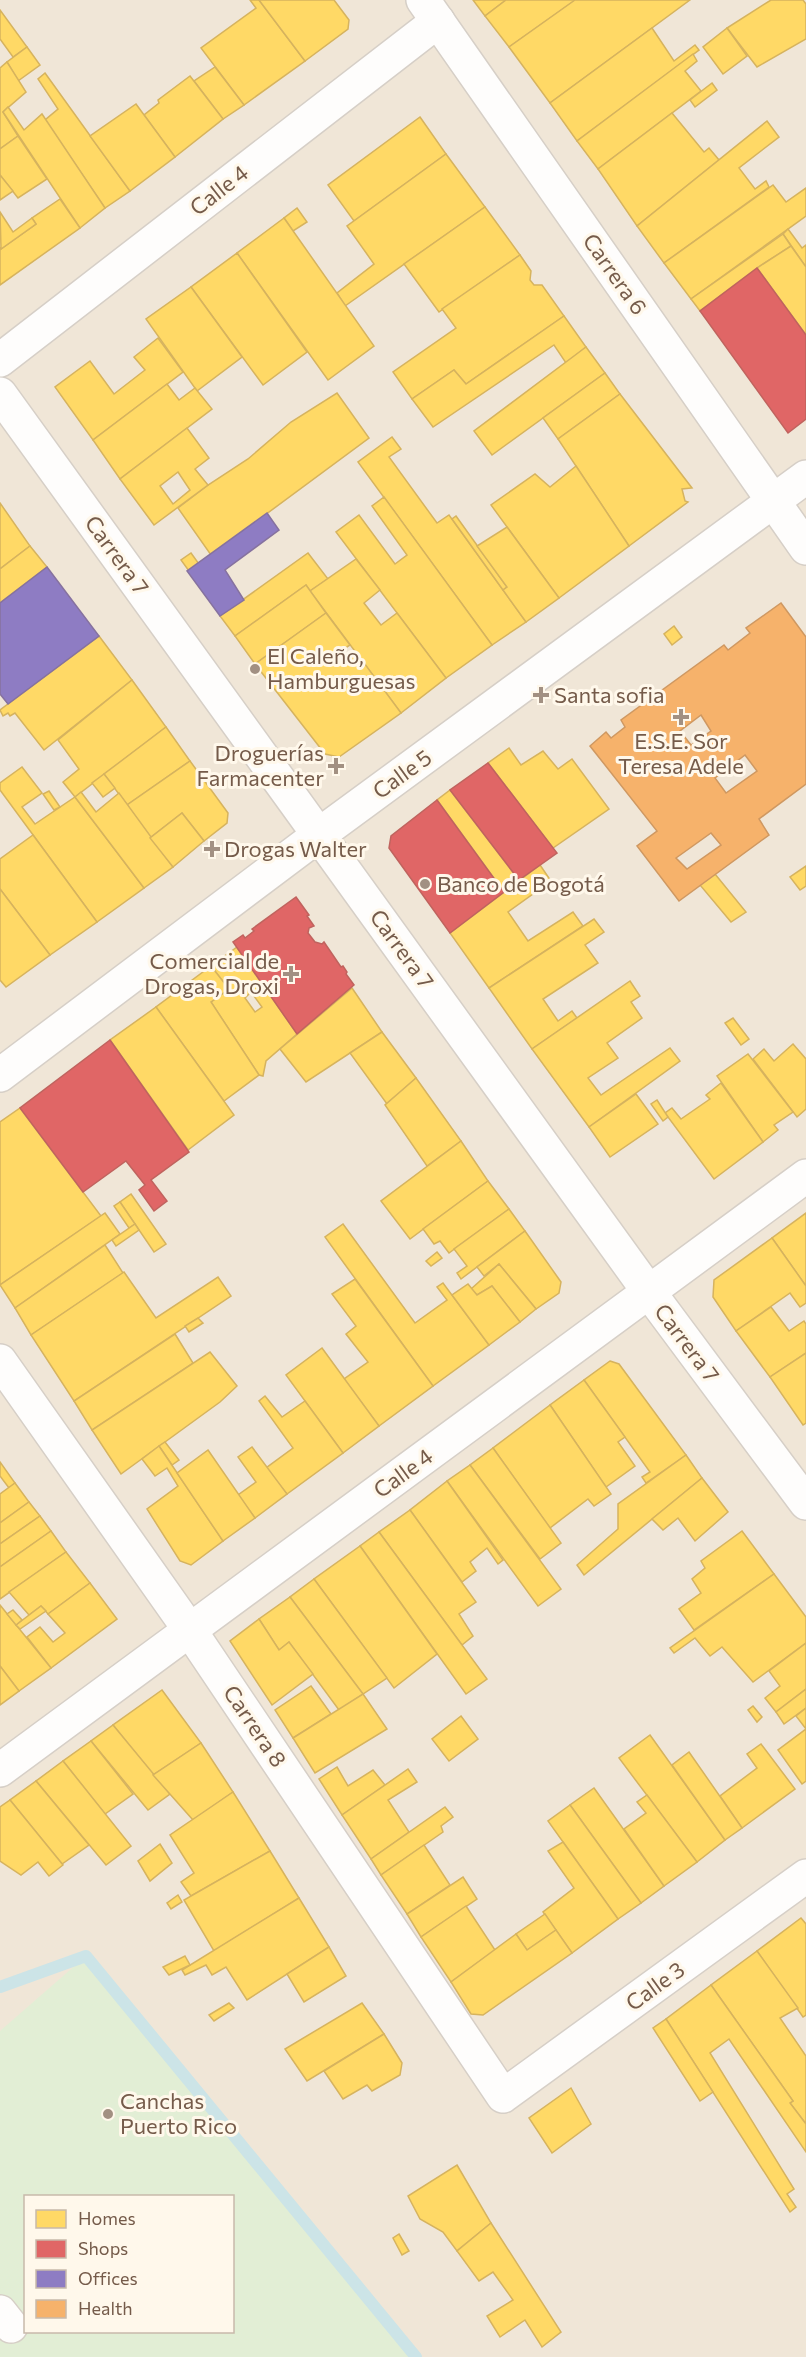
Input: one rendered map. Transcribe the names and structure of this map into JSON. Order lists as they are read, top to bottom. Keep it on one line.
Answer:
{"streets":{"street":["Calle 4","Carrera 6","Carrera 7","Calle 5","Carrera 8","Calle 3"]},"crossings":[["Calle 4","Carrera 6"],["Calle 4","Carrera 7"],["Calle 4","Carrera 8"],["Carrera 6","Calle 5"],["Carrera 7","Calle 5"],["Carrera 8","Calle 3"]],"places":{"other":["El Caleño, Hamburguesas","Banco de Bogotá","Canchas Puerto Rico"],"health":["Santa sofia","E.S.E. Sor Teresa Adele","Droguerías Farmacenter","Drogas Walter","Comercial de Drogas, Droxi"]},"legend":["Homes","Shops","Offices","Health"]}
